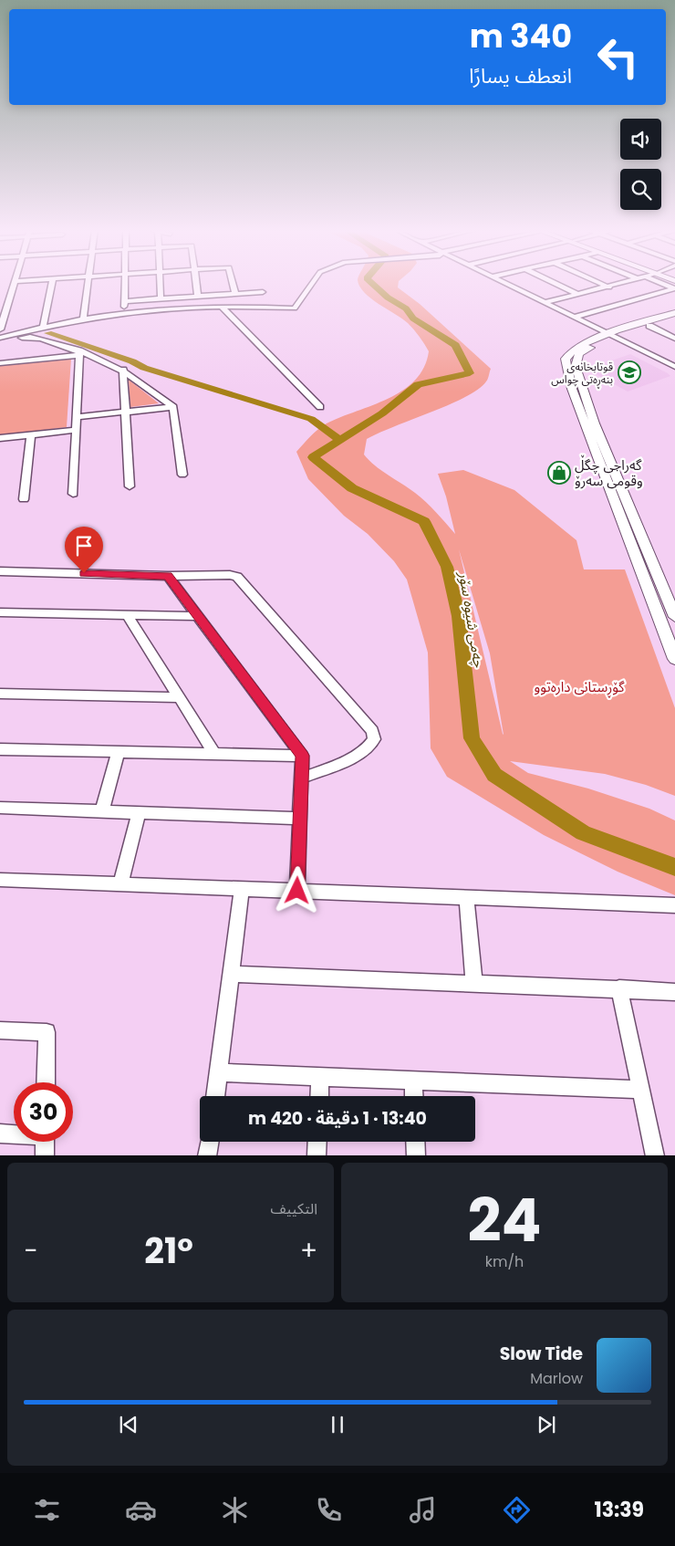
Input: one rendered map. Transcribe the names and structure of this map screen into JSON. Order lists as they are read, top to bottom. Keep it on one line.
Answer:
{"water":["چەمی شیوە سۆر"],"parks":["گۆڕستانی دارەتوو"],"places":{"school or university":["قوتابخانەی بنەڕەتی چواس"],"shop":["گەراجی چگڵ وقومی سەرۆ"]},"page":{"turn":["340 m","انعطف يسارًا"],"limit":"30","trip":"13:40 · 1 دقيقة · 420 m","tile":[["24","km/h"],"التكييف"],"heat":["−","21°","+"],"song":["Slow Tide","Marlow"],"tabs":"13:39"}}
